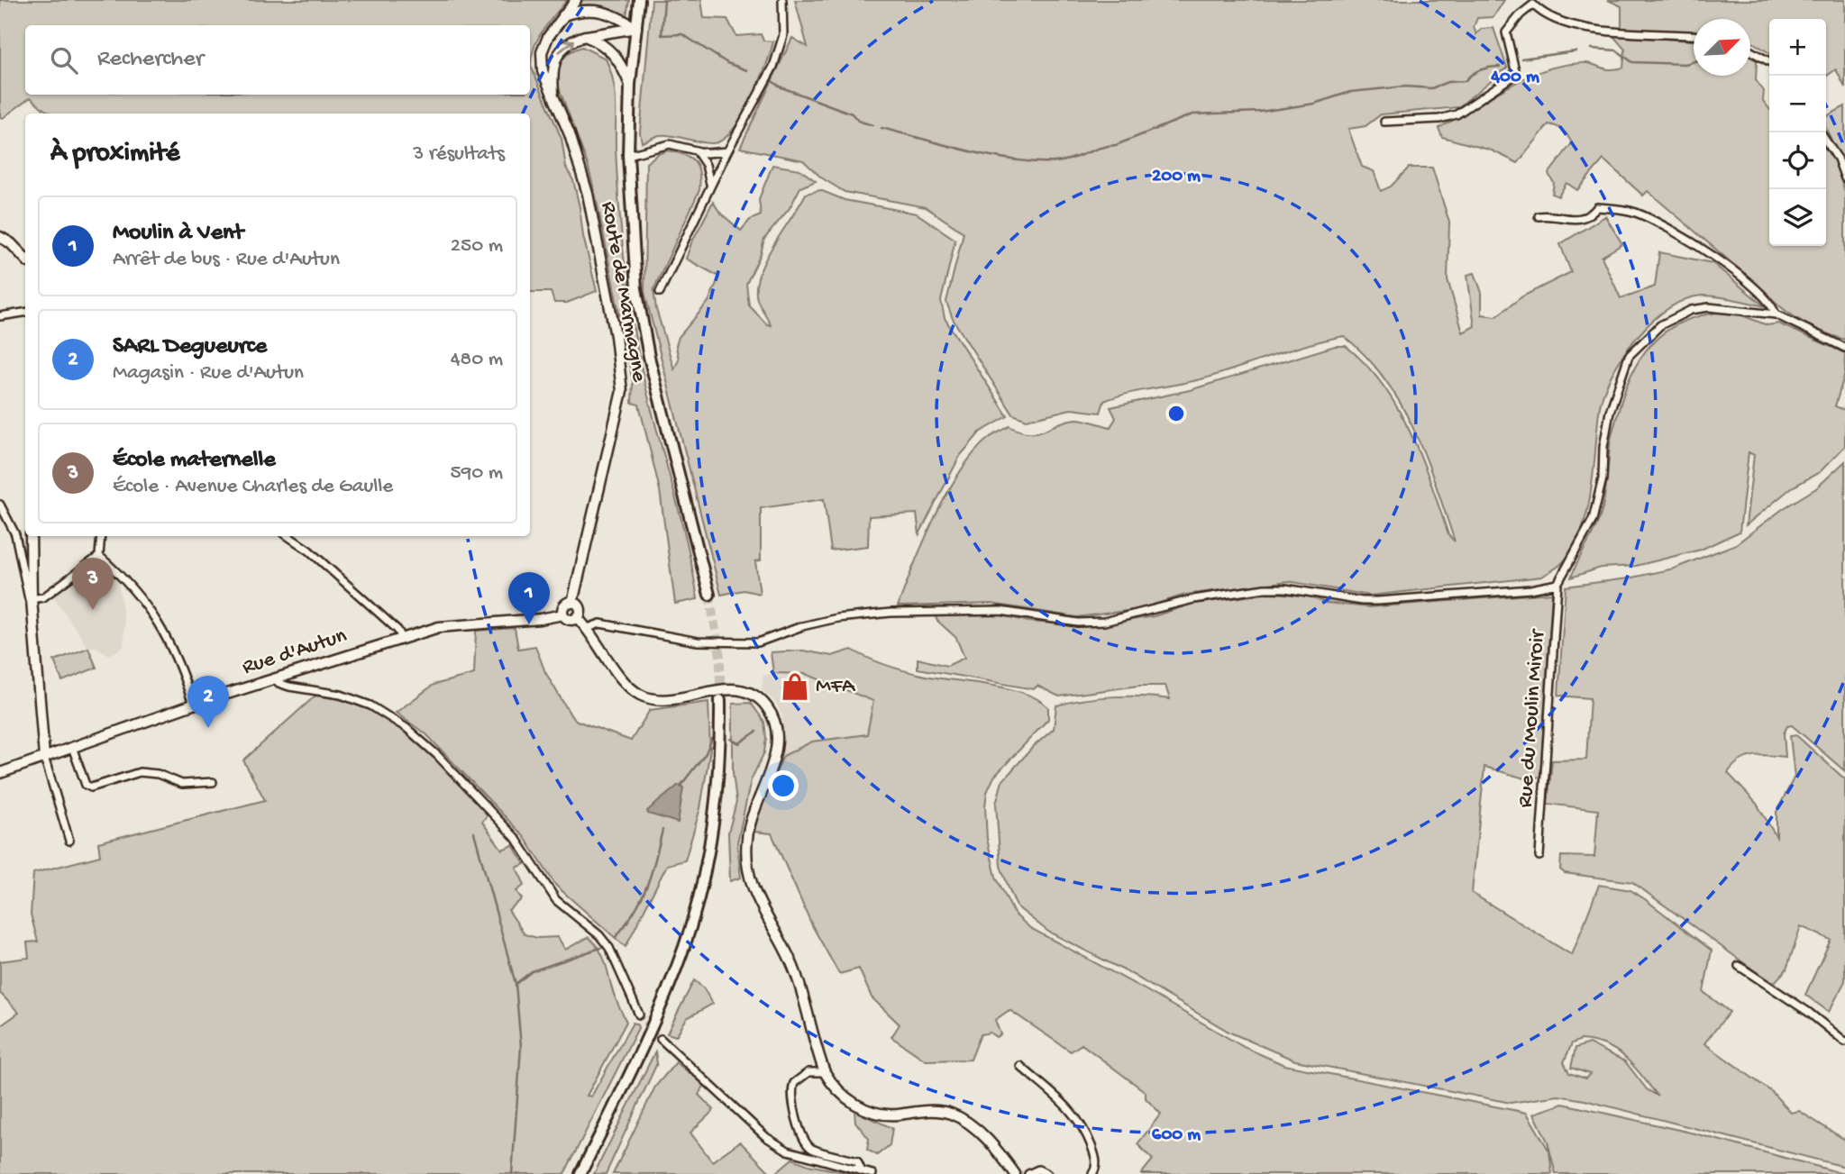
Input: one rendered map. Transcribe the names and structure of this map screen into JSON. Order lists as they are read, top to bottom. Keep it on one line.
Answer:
{"streets":{"main road":["Route de Marmagne","Rue d'Autun"],"street":["Rue du Moulin Miroir"]},"crossings":[["Route de Marmagne","Rue d'Autun"]],"places":{"shop":["MFA"]},"north":"top right","page":{"map_buttons":["+","−"],"search":"Rechercher","heading":["À proximité","3 résultats"],"list":[{"mark":"1","name":"Moulin à Vent","note":"Arrêt de bus · Rue d'Autun","value":"250 m"},{"mark":"2","name":"SARL Degueurce","note":"Magasin · Rue d'Autun","value":"480 m"},{"mark":"3","name":"École maternelle","note":"École · Avenue Charles de Gaulle","value":"590 m"}],"pins":["3","1","2"]},"rings":["400 m","200 m","600 m"]}
